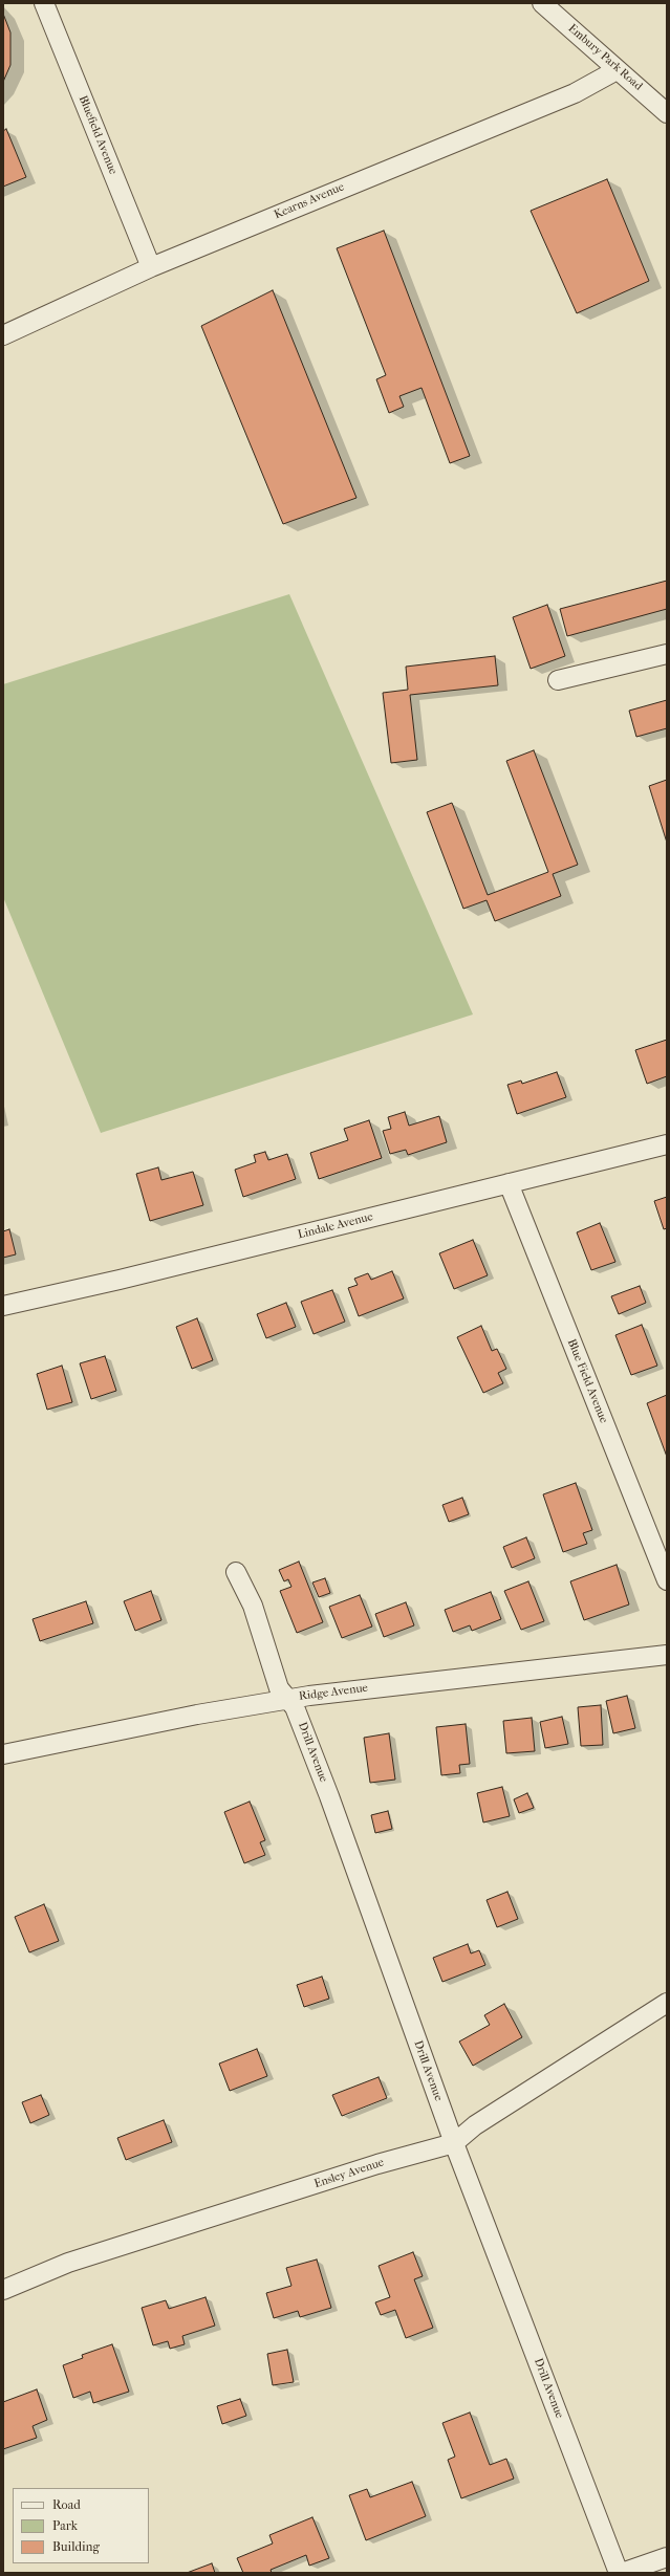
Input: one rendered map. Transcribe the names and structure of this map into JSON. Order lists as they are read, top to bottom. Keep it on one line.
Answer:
{"streets":{"street":["Embury Park Road","Bluefield Avenue","Kearns Avenue","Lindale Avenue","Blue Field Avenue","Ridge Avenue","Drill Avenue","Ensley Avenue"]},"crossings":[["Embury Park Road","Kearns Avenue"],["Bluefield Avenue","Kearns Avenue"],["Lindale Avenue","Blue Field Avenue"],["Ridge Avenue","Drill Avenue"],["Drill Avenue","Ensley Avenue"]],"legend":["Road","Park","Building"]}
